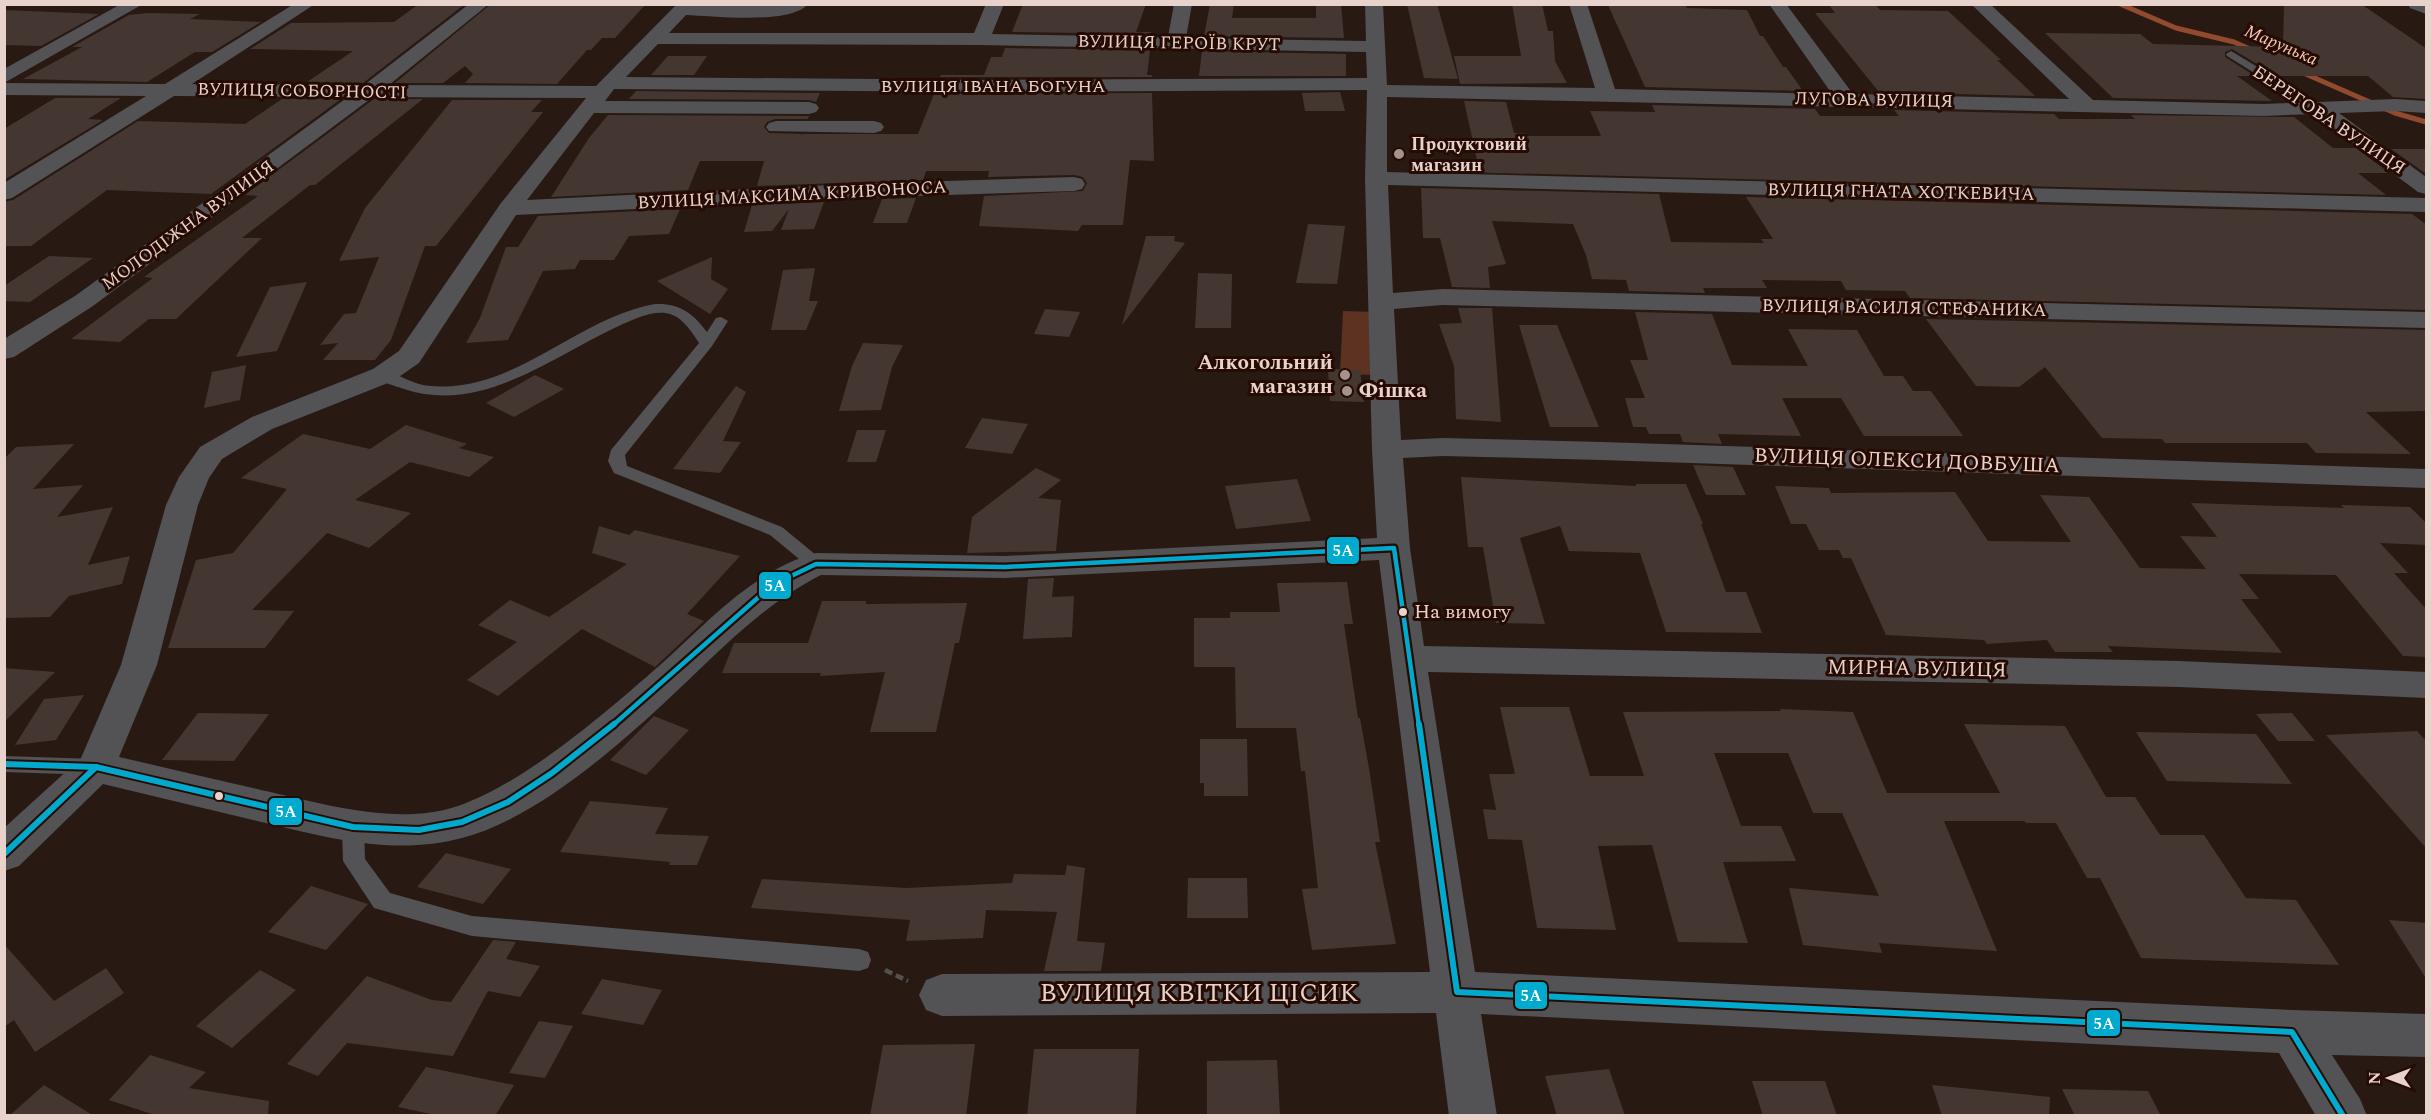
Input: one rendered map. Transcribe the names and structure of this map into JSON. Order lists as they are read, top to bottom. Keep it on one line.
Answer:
{"streets":{"street":["ВУЛИЦЯ ГЕРОЇВ КРУТ","ВУЛИЦЯ ІВАНА БОГУНА","ВУЛИЦЯ СОБОРНОСТІ","ЛУГОВА ВУЛИЦЯ","БЕРЕГОВА ВУЛИЦЯ","ВУЛИЦЯ ГНАТА ХОТКЕВИЧА","ВУЛИЦЯ МАКСИМА КРИВОНОСА","МОЛОДІЖНА ВУЛИЦЯ","ВУЛИЦЯ ВАСИЛЯ СТЕФАНИКА","ВУЛИЦЯ ОЛЕКСИ ДОВБУША","МИРНА ВУЛИЦЯ","ВУЛИЦЯ КВІТКИ ЦІСИК"]},"crossings":[["ВУЛИЦЯ ІВАНА БОГУНА","ВУЛИЦЯ СОБОРНОСТІ"],["ВУЛИЦЯ ІВАНА БОГУНА","ЛУГОВА ВУЛИЦЯ"],["ВУЛИЦЯ СОБОРНОСТІ","МОЛОДІЖНА ВУЛИЦЯ"],["ЛУГОВА ВУЛИЦЯ","БЕРЕГОВА ВУЛИЦЯ"]],"water":["Марунька"],"places":["Продуктовий магазин","Алкогольний магазин","Фішка","На вимогу"],"lines":["transit line 5А"],"north":"left"}
